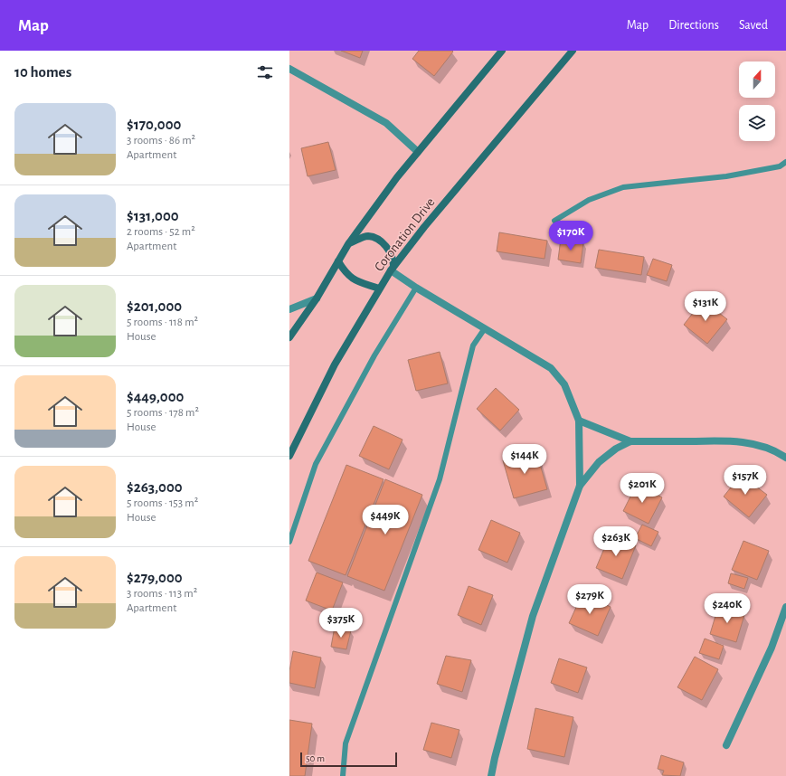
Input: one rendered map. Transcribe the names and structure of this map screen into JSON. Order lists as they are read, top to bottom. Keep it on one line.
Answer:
{"streets":{"street":["Coronation Drive"]},"scale_bar":"50 m","north":"top","page":{"header":"Map","nav":["Map","Directions","Saved"],"heading":"10 homes","list":[{"name":"$170,000","note":"3 rooms · 86 m² · Apartment"},{"name":"$131,000","note":"2 rooms · 52 m² · Apartment"},{"name":"$201,000","note":"5 rooms · 118 m² · House"},{"name":"$449,000","note":"5 rooms · 178 m² · House"},{"name":"$263,000","note":"5 rooms · 153 m² · House"},{"name":"$279,000","note":"3 rooms · 113 m² · Apartment"}],"price":["$170K","$131K","$144K","$157K","$201K","$449K","$263K","$279K","$240K","$375K"],"scale":"50 m"}}
